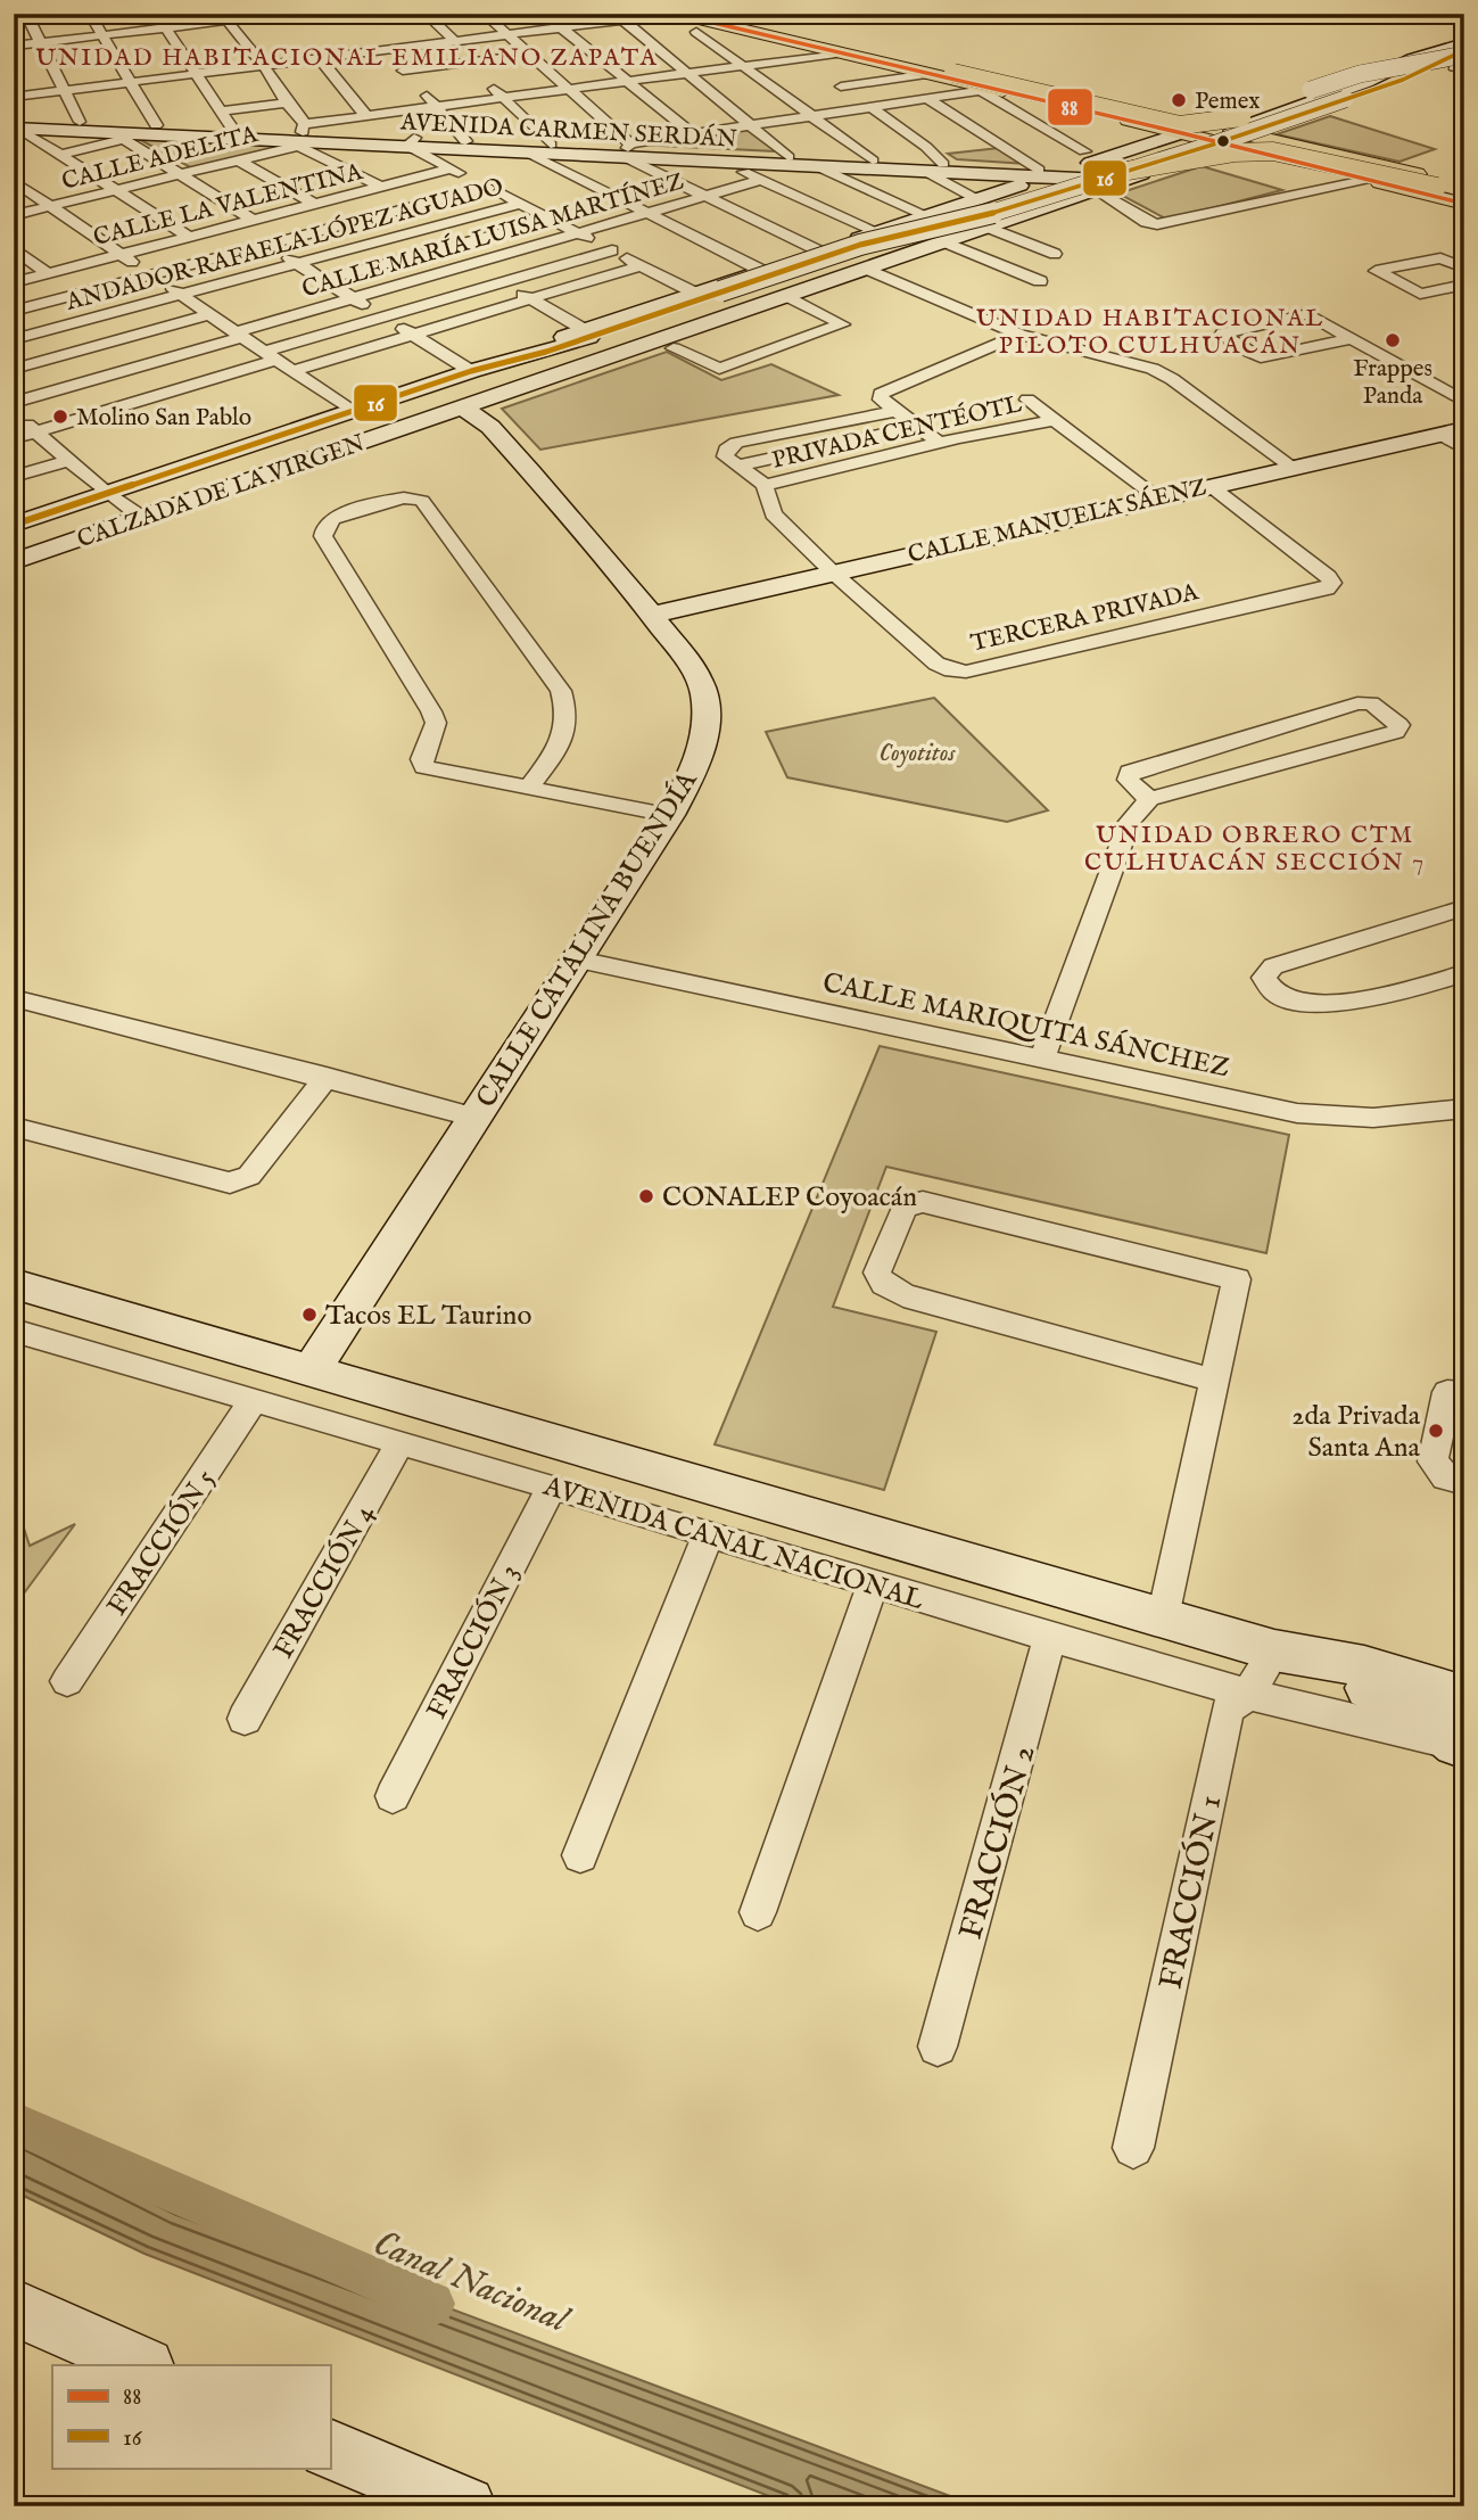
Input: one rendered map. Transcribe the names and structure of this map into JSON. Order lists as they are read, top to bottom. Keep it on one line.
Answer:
{"streets":{"street":["AVENIDA CARMEN SERDÁN","CALLE ADELITA","CALLE LA VALENTINA","CALLE MARÍA LUISA MARTÍNEZ","ANDADOR RAFAELA LÓPEZ AGUADO","PRIVADA CENTÉOTL","CALZADA DE LA VIRGEN","CALLE MANUELA SÁENZ","TERCERA PRIVADA","CALLE CATALINA BUENDÍA","CALLE MARIQUITA SÁNCHEZ","FRACCIÓN 5","AVENIDA CANAL NACIONAL","FRACCIÓN 4","FRACCIÓN 3","FRACCIÓN 2","FRACCIÓN 1"]},"crossings":[["AVENIDA CARMEN SERDÁN","CALLE ADELITA"],["AVENIDA CARMEN SERDÁN","CALZADA DE LA VIRGEN"],["PRIVADA CENTÉOTL","CALLE MANUELA SÁENZ"],["PRIVADA CENTÉOTL","TERCERA PRIVADA"],["CALZADA DE LA VIRGEN","CALLE CATALINA BUENDÍA"],["CALLE MANUELA SÁENZ","TERCERA PRIVADA"],["CALLE MANUELA SÁENZ","CALLE CATALINA BUENDÍA"],["CALLE CATALINA BUENDÍA","CALLE MARIQUITA SÁNCHEZ"],["CALLE CATALINA BUENDÍA","AVENIDA CANAL NACIONAL"],["FRACCIÓN 5","AVENIDA CANAL NACIONAL"],["AVENIDA CANAL NACIONAL","FRACCIÓN 4"],["AVENIDA CANAL NACIONAL","FRACCIÓN 3"],["AVENIDA CANAL NACIONAL","FRACCIÓN 2"],["AVENIDA CANAL NACIONAL","FRACCIÓN 1"]],"districts":["UNIDAD HABITACIONAL EMILIANO ZAPATA","UNIDAD HABITACIONAL PILOTO CULHUACÁN","UNIDAD OBRERO CTM CULHUACÁN SECCIÓN 7"],"water":["Canal Nacional"],"parks":["Coyotitos"],"places":["Pemex","Frappes Panda","Molino San Pablo","CONALEP Coyoacán","Tacos EL Taurino","2da Privada Santa Ana"],"lines":["transit line 88","transit line 16"],"legend":["88","16"]}
